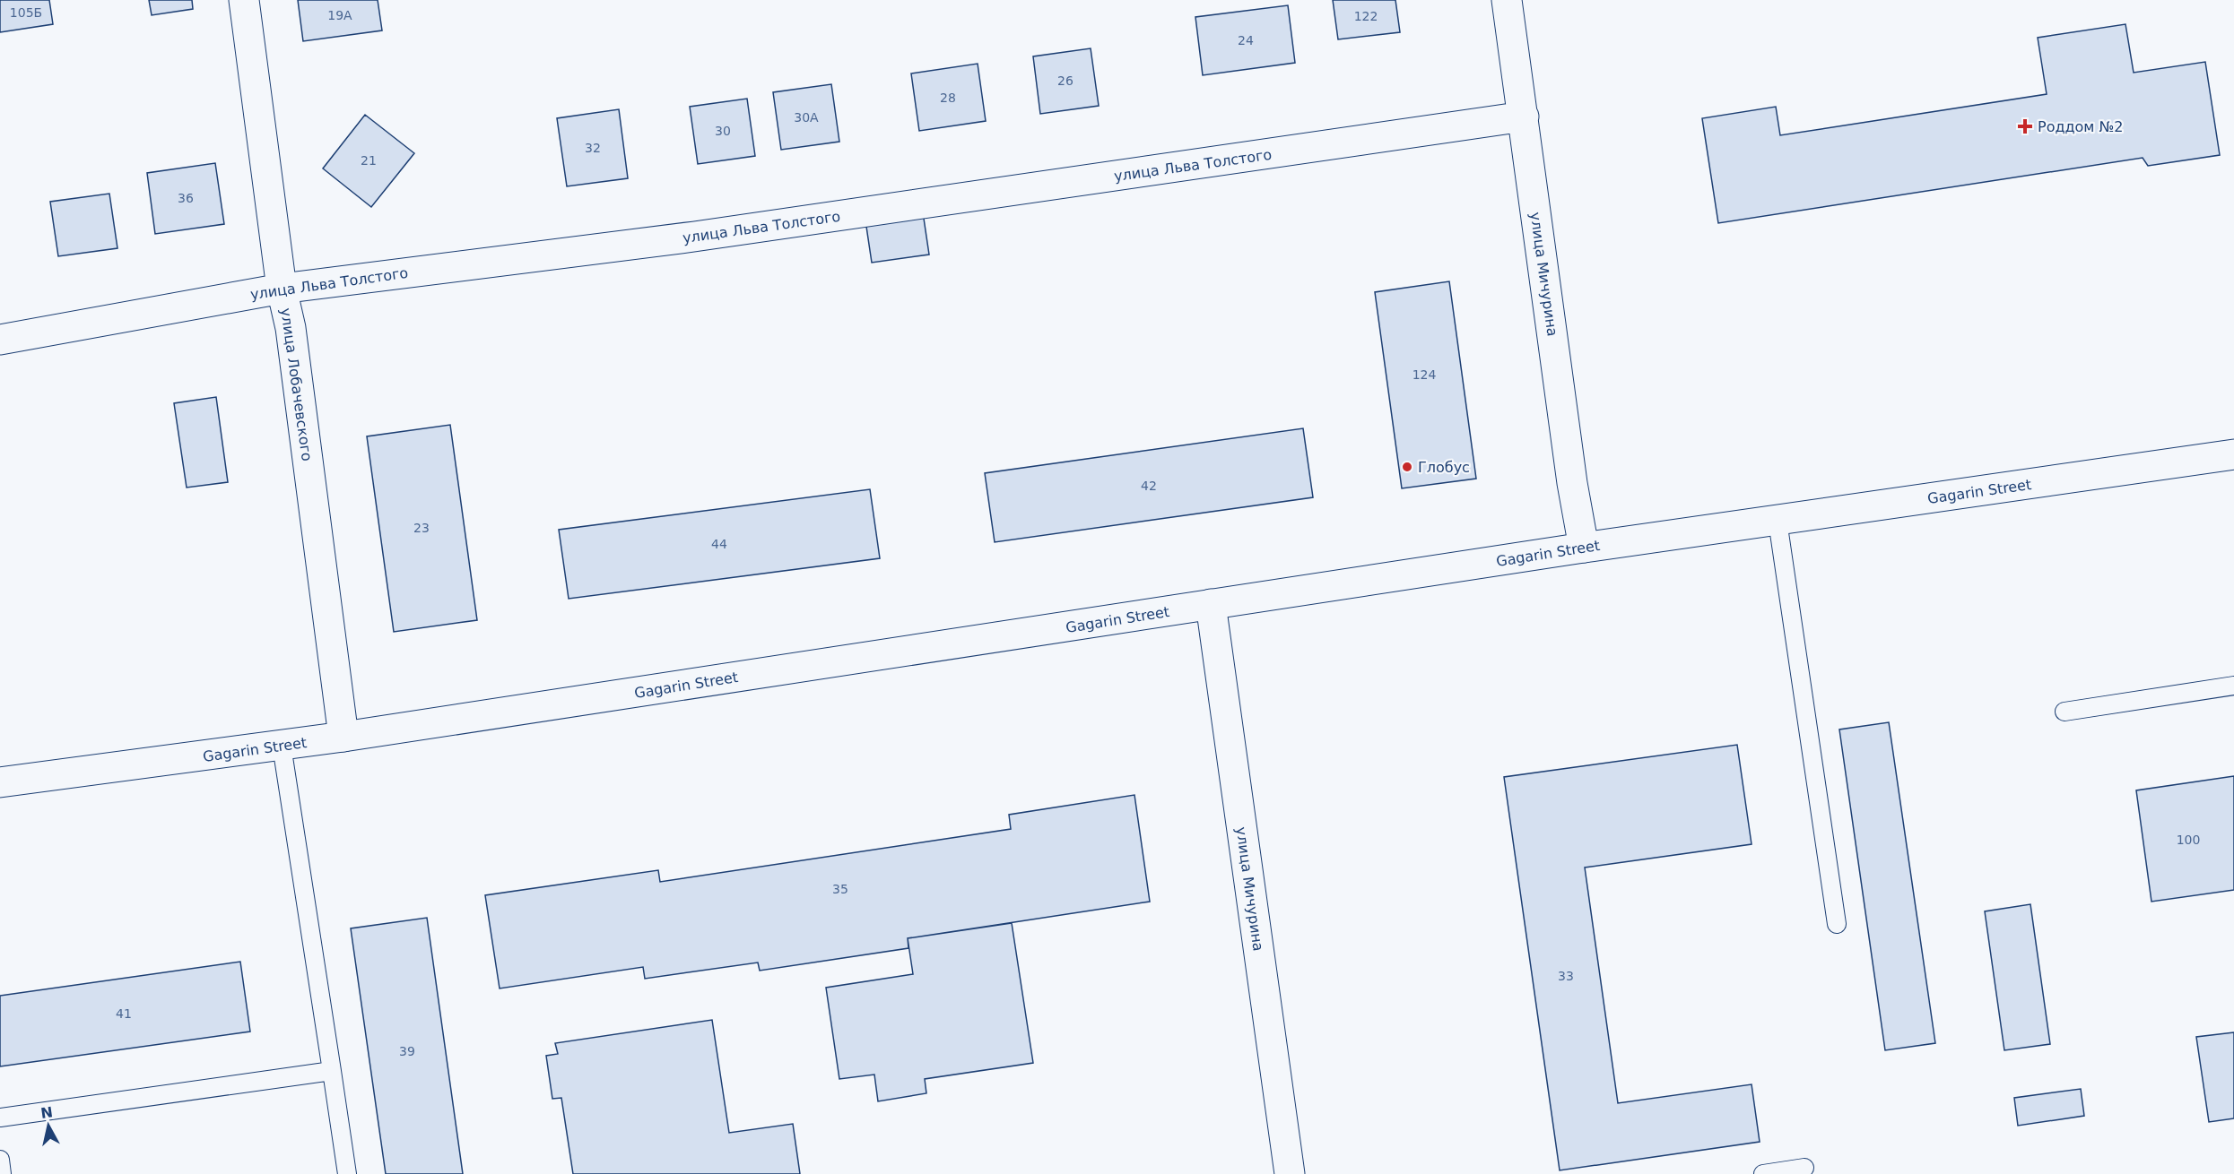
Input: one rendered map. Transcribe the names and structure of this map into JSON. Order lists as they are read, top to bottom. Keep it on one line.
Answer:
{"streets":{"street":["улица Льва Толстого","улица Мичурина","улица Лобачевского","Gagarin Street"]},"crossings":[["улица Льва Толстого","улица Мичурина"],["улица Льва Толстого","улица Лобачевского"],["улица Мичурина","Gagarin Street"],["улица Лобачевского","Gagarin Street"]],"places":{"health":["Роддом №2"],"other":["Глобус"]},"house_numbers":["105Б","19А","122","24","26","28","30А","30","32","21","36","124","42","23","44","100","35","33","41","39"],"north":"top"}
